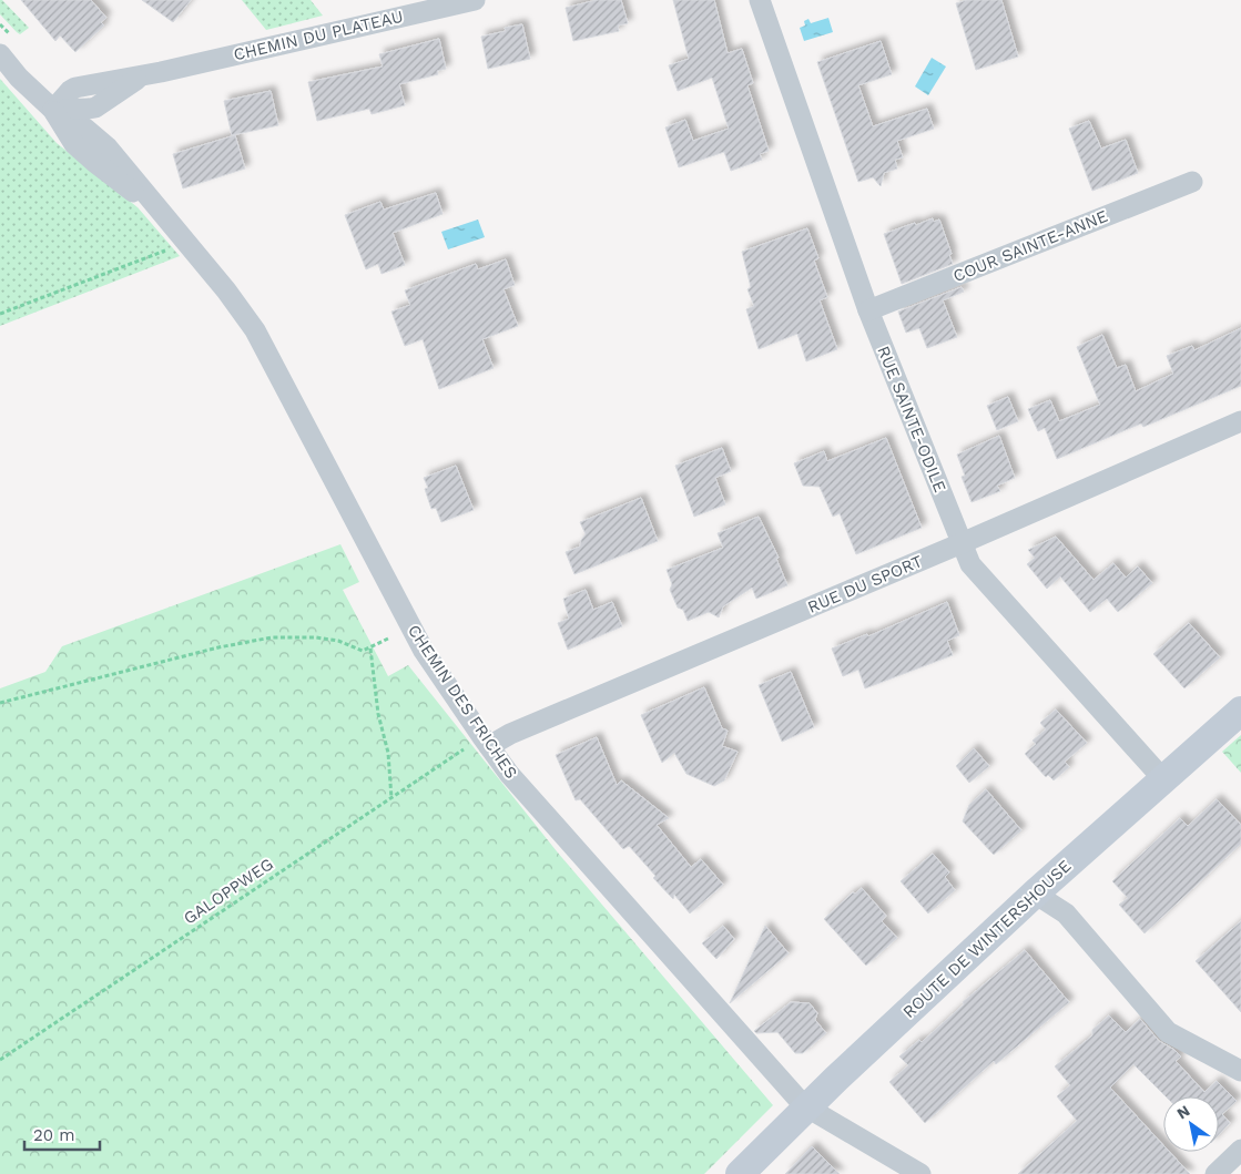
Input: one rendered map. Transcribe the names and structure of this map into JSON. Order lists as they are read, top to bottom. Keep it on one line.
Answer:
{"streets":{"street":["CHEMIN DU PLATEAU","COUR SAINTE-ANNE","RUE SAINTE-ODILE","RUE DU SPORT","CHEMIN DES FRICHES","ROUTE DE WINTERSHOUSE"],"path":["GALOPPWEG"]},"crossings":[["CHEMIN DU PLATEAU","CHEMIN DES FRICHES"],["COUR SAINTE-ANNE","RUE SAINTE-ODILE"],["RUE SAINTE-ODILE","RUE DU SPORT"],["RUE SAINTE-ODILE","ROUTE DE WINTERSHOUSE"],["RUE DU SPORT","CHEMIN DES FRICHES"],["RUE DU SPORT","GALOPPWEG"],["CHEMIN DES FRICHES","GALOPPWEG"],["CHEMIN DES FRICHES","ROUTE DE WINTERSHOUSE"]],"scale_bar":"20 m","north":"top left"}
